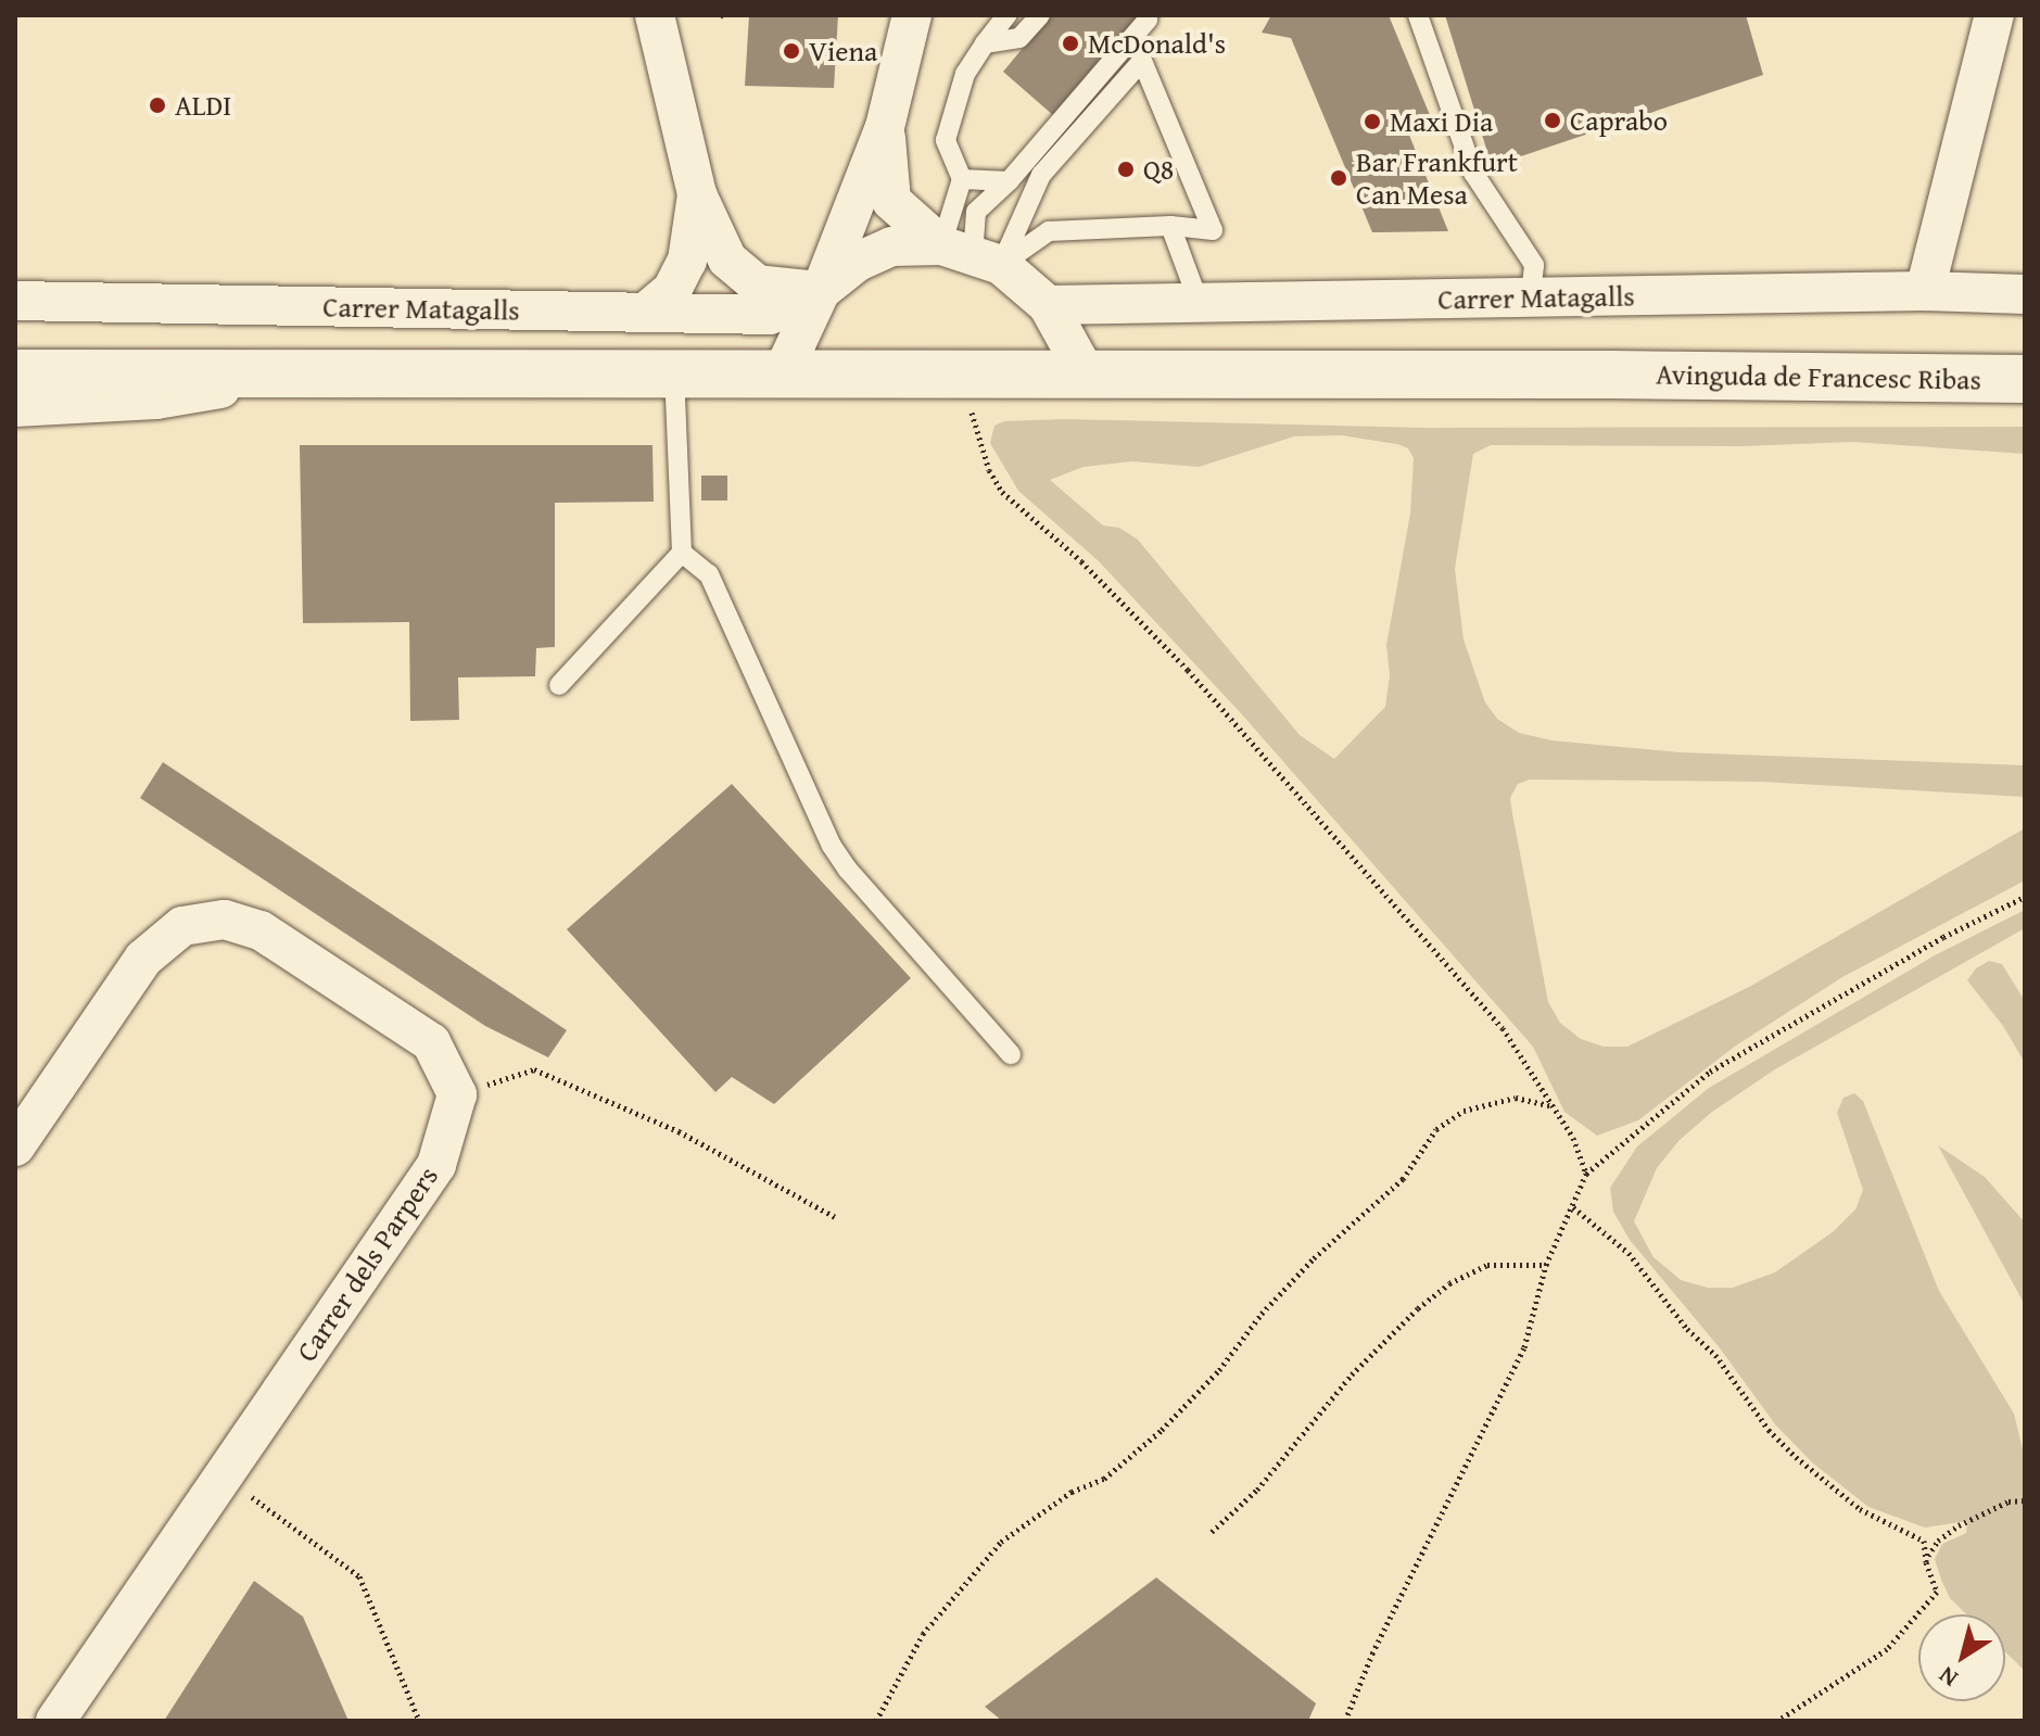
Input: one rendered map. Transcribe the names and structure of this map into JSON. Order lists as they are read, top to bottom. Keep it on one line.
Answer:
{"streets":{"street":["Carrer Matagalls","Avinguda de Francesc Ribas","Carrer dels Parpers"]},"crossings":[["Carrer Matagalls","Avinguda de Francesc Ribas"]],"places":["McDonald's","Viena","ALDI","Caprabo","Maxi Dia","Q8","Bar Frankfurt Can Mesa"],"north":"bottom left"}
